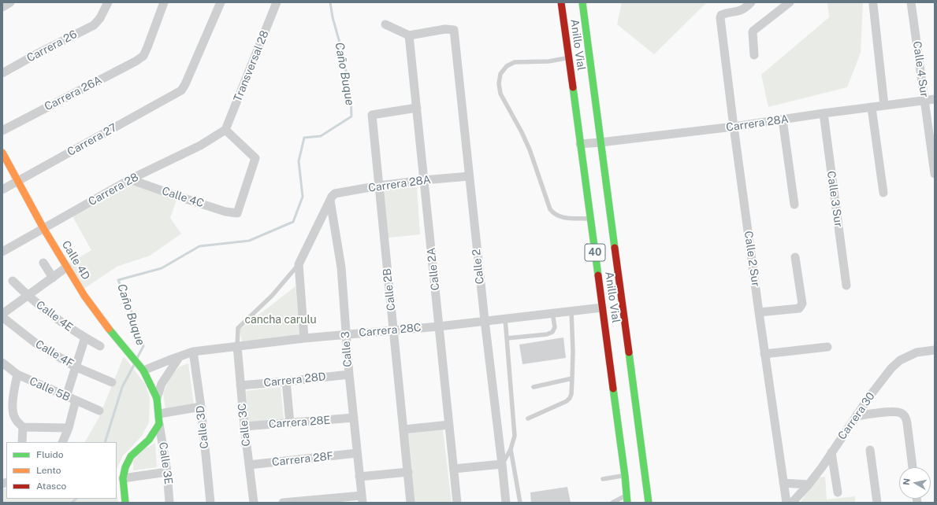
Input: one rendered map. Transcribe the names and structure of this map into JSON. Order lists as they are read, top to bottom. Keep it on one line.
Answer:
{"streets":{"main road":["Anillo Vial","40","Calle 4D"],"street":["Carrera 26","Transversal 28","Calle 4 Sur","Carrera 26A","Carrera 28A","Carrera 27","Carrera 28","Calle 4C","Calle 3 Sur","Calle 2 Sur","Calle 2","Calle 2A","Calle 2B","Calle 4E","Carrera 28C","Calle 3","Calle 4F","Carrera 28D","Calle 5B","Carrera 30","Carrera 28E","Calle 3C","Calle 3D","Carrera 28F","Calle 3E"]},"crossings":[["Anillo Vial","Carrera 28A"],["Anillo Vial","Carrera 28C"],["Transversal 28","Carrera 28"],["Transversal 28","Calle 4C"],["Calle 4 Sur","Carrera 28A"],["Carrera 28A","Calle 3 Sur"],["Carrera 28A","Calle 2 Sur"],["Carrera 28A","Calle 2"],["Carrera 28A","Calle 2A"],["Carrera 28A","Calle 2B"],["Carrera 28A","Calle 3"],["Carrera 27","Calle 4D"],["Carrera 28","Calle 4C"],["Carrera 28","Calle 4D"],["Calle 4D","Carrera 28C"],["Calle 2","Calle 2A"],["Calle 2","Carrera 28C"],["Calle 2A","Calle 2B"],["Calle 2A","Carrera 28C"],["Calle 2B","Carrera 28C"],["Carrera 28C","Calle 3"],["Carrera 28C","Calle 3C"],["Carrera 28C","Calle 3D"],["Calle 3","Carrera 28D"],["Calle 3","Carrera 28E"],["Calle 3","Carrera 28F"],["Carrera 28D","Calle 3C"],["Carrera 28E","Calle 3C"],["Calle 3C","Carrera 28F"]],"water":["Caño Buque"],"parks":["cancha carulu"],"legend":["Fluido","Lento","Atasco"],"north":"left"}
